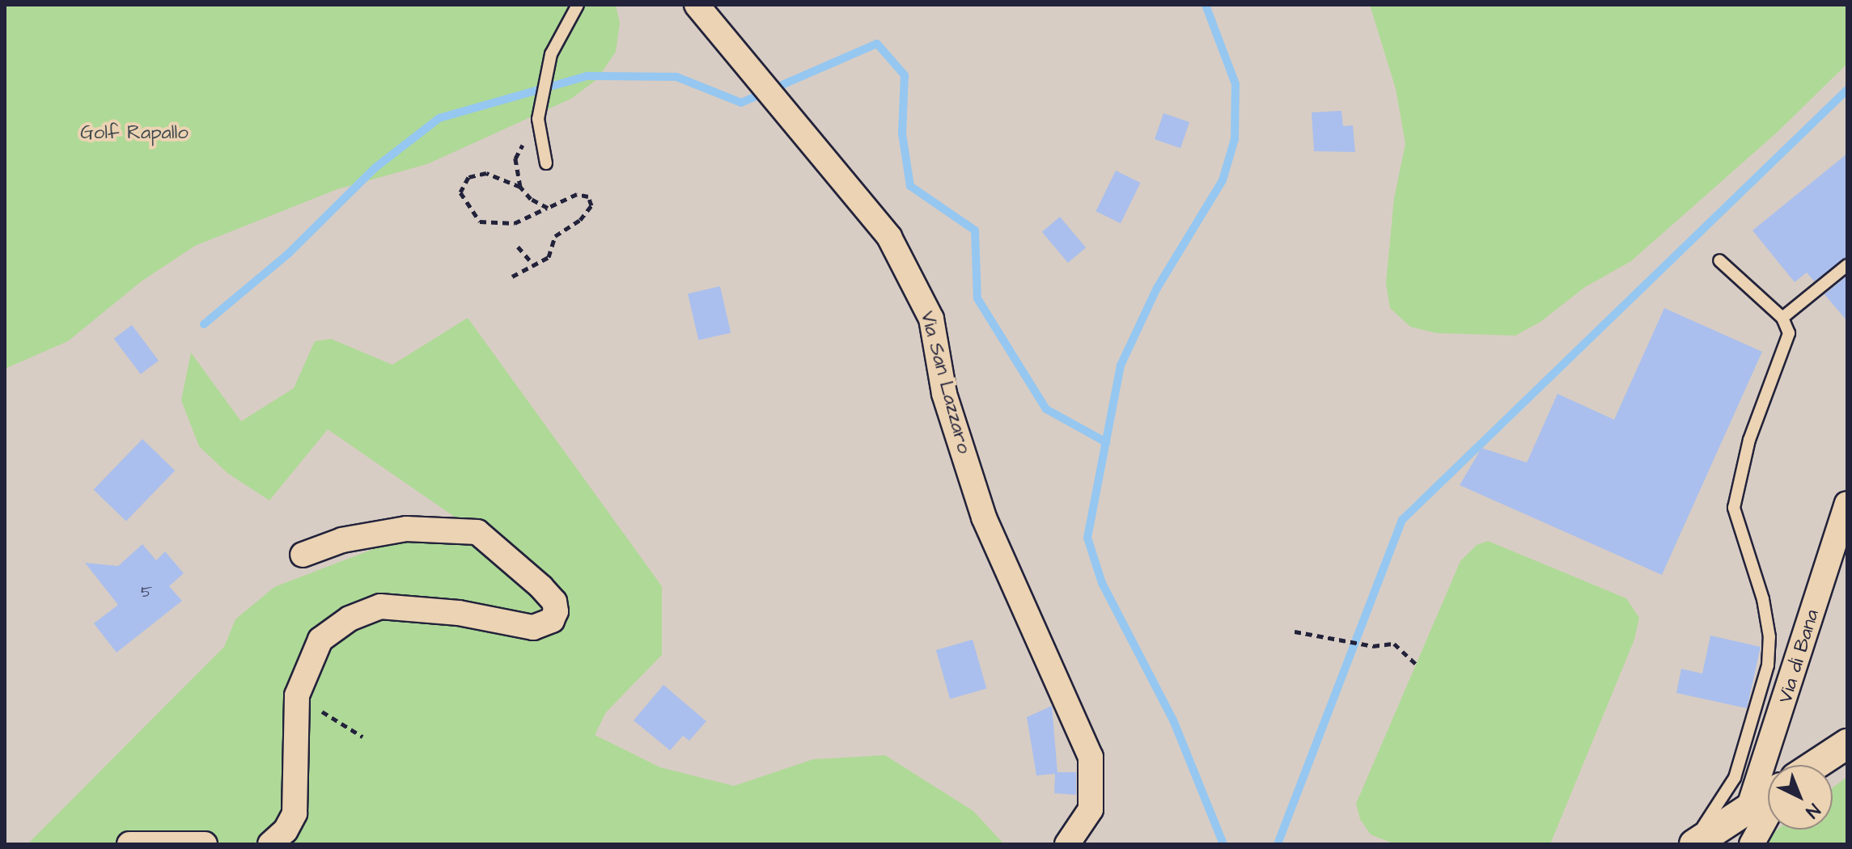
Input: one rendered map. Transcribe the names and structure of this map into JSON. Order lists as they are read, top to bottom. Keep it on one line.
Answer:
{"streets":{"street":["Via San Lazzaro","Via di Bana"]},"parks":["Golf Rapallo"],"house_numbers":["5"],"north":"bottom right"}
